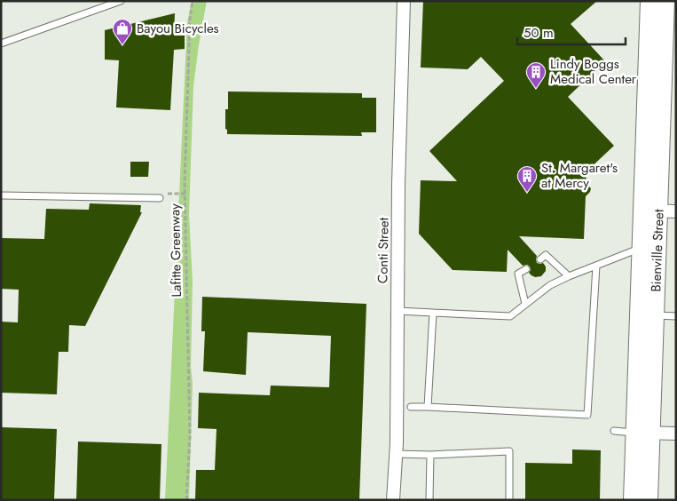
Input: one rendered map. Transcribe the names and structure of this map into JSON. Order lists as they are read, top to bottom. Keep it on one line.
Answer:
{"streets":{"street":["Conti Street","Bienville Street"],"path":["Lafitte Greenway"]},"places":{"shop":["Bayou Bicycles"],"building":["Lindy Boggs Medical Center","St. Margaret's at Mercy"]},"scale_bar":"50 m"}
